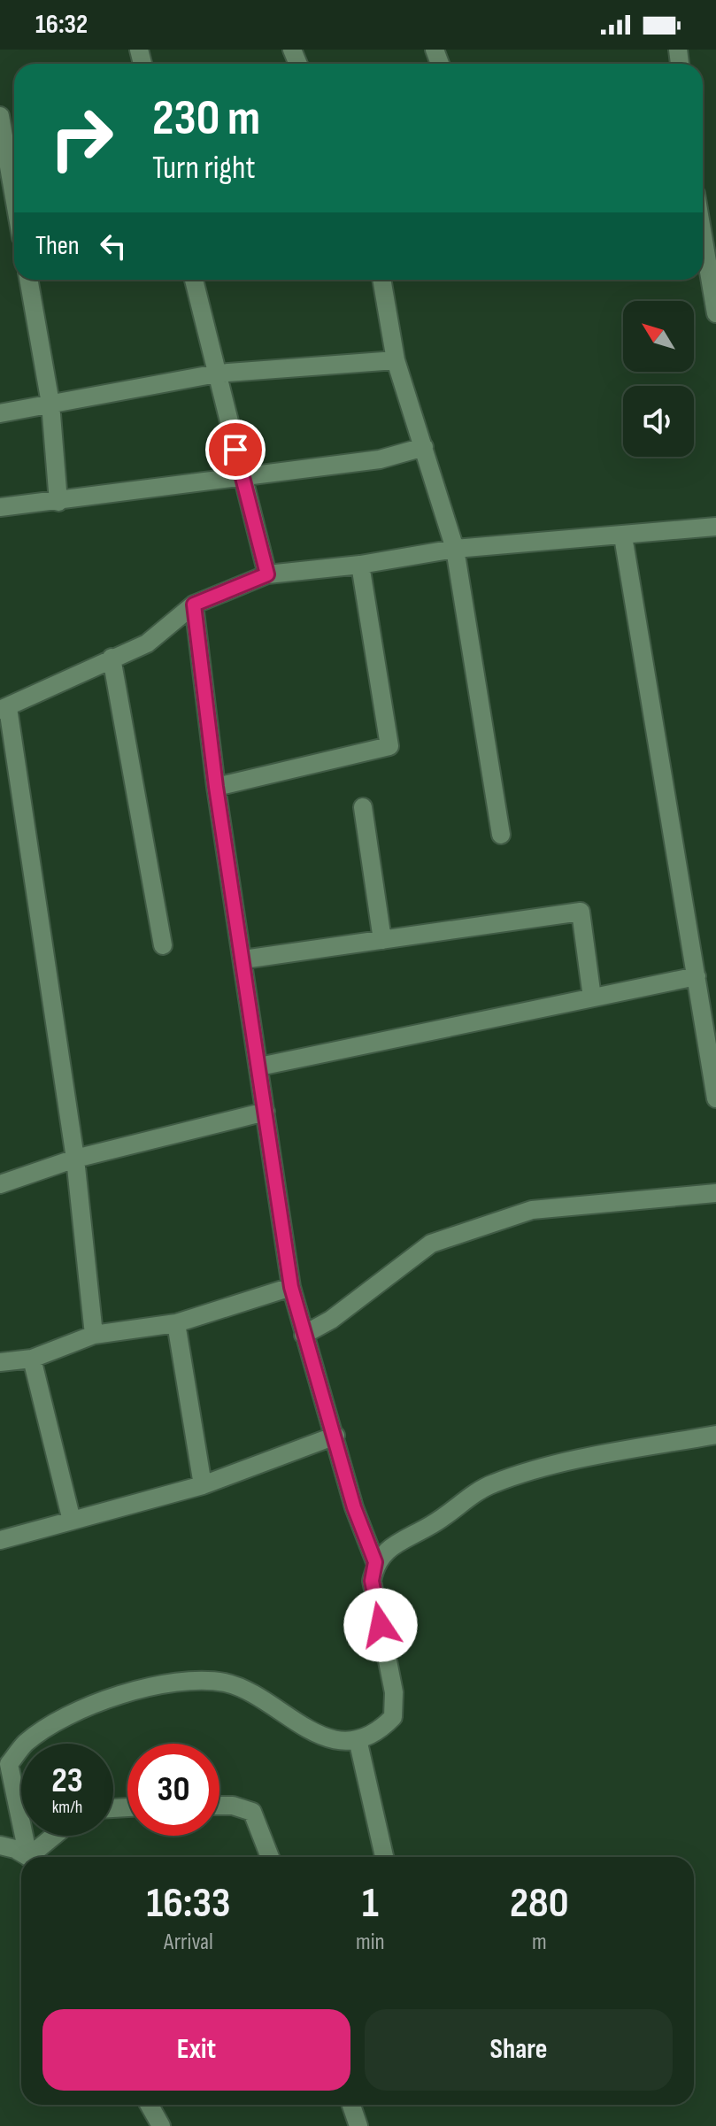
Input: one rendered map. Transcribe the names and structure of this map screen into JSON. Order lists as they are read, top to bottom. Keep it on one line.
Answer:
{"north":"top left","page":{"status":"16:32","turn":["230 m","Turn right"],"then":"Then","speed":"23 km/h","limit":"30","eta":["16:33","Arrival","1","min","280","m"],"buttons":["Exit","Share"]}}
